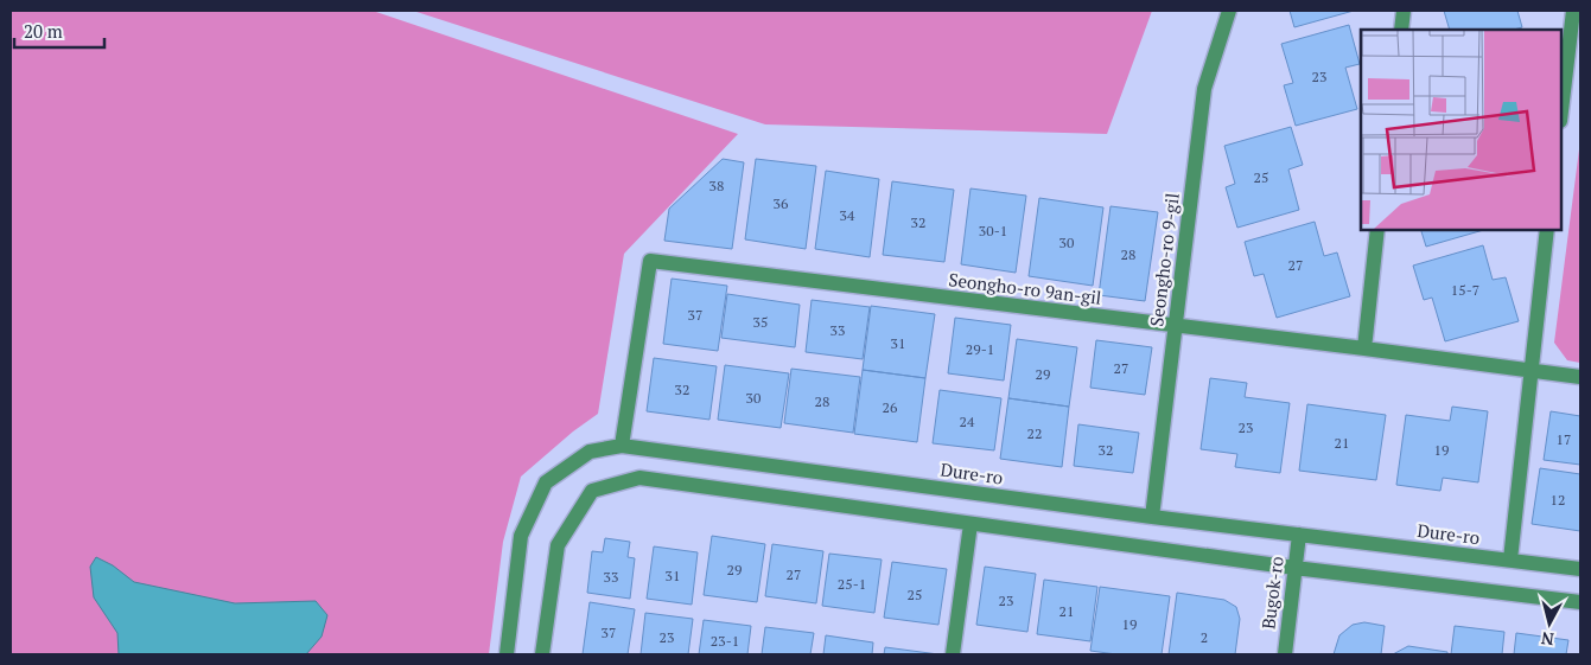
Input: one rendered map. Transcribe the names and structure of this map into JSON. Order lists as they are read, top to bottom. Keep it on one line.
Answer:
{"streets":{"street":["Seongho-ro 9-gil","Seongho-ro 9an-gil","Dure-ro","Bugok-ro"]},"crossings":[["Seongho-ro 9-gil","Seongho-ro 9an-gil"],["Seongho-ro 9-gil","Dure-ro"],["Seongho-ro 9an-gil","Dure-ro"],["Dure-ro","Bugok-ro"]],"house_numbers":["23","25","38","36","34","32","30-1","30","28","27","15-7","37","35","33","31","29-1","27","29","32","30","28","26","24","23","22","17","21","32","19","12","29","27","31","33","25-1","25","23","21","19","37","23","2","23-1"],"scale_bar":"20 m","north":"bottom"}
